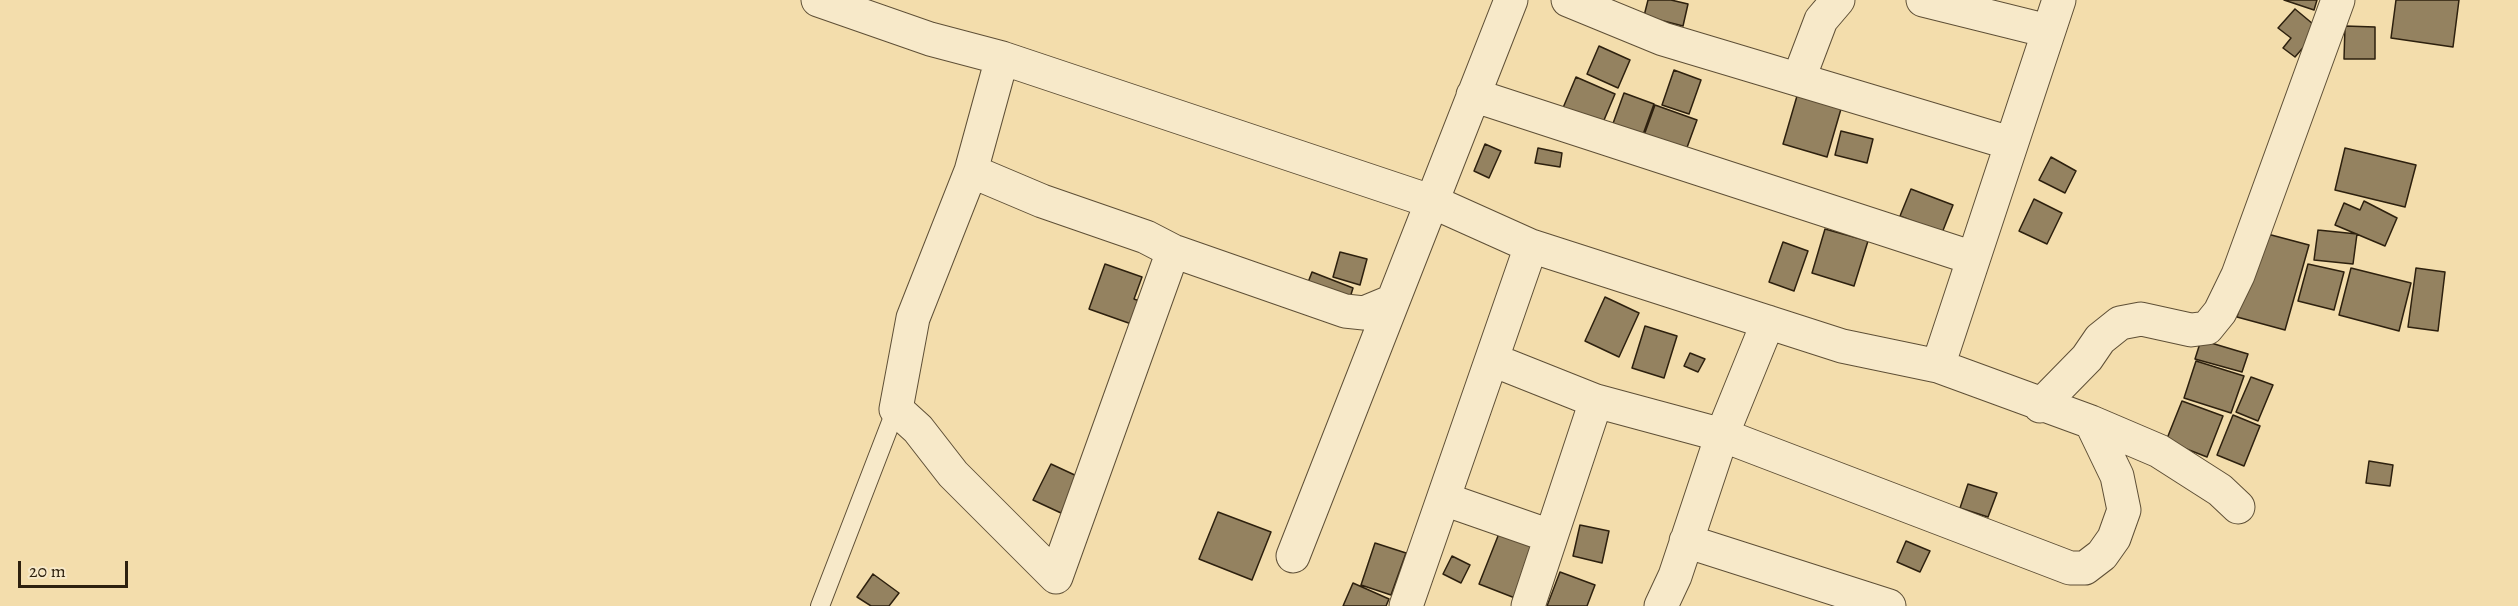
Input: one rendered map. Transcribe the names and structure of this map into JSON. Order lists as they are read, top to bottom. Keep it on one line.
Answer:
{"scale_bar":"20 m"}
